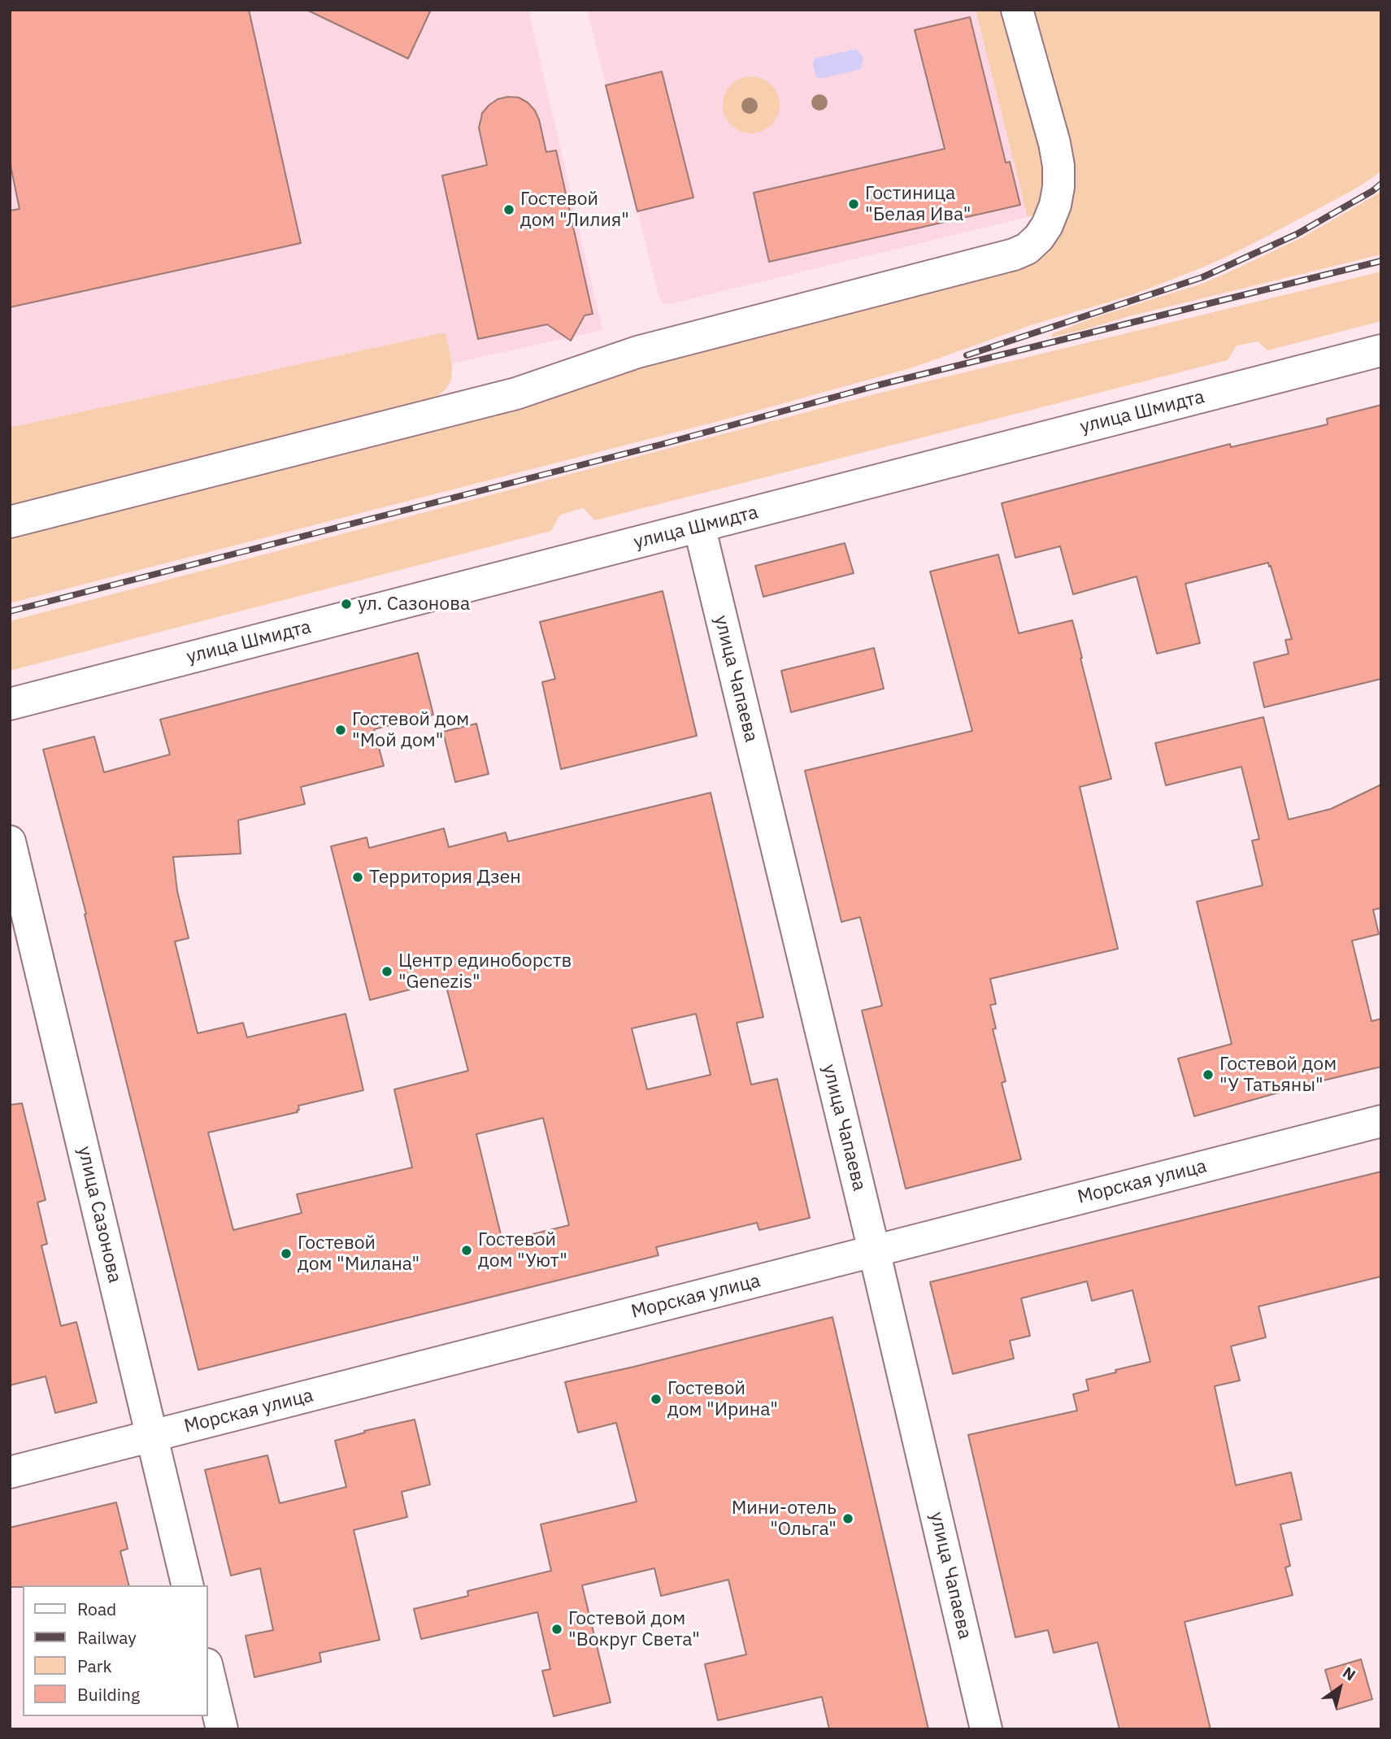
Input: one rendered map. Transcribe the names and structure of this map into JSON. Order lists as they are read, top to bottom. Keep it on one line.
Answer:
{"streets":{"street":["улица Шмидта","улица Чапаева","Морская улица","улица Сазонова"]},"crossings":[["улица Шмидта","улица Чапаева"],["улица Чапаева","Морская улица"],["Морская улица","улица Сазонова"]],"places":["Гостиница \"Белая Ива\"","Гостевой дом \"Лилия\"","ул. Сазонова","Гостевой дом \"Мой дом\"","Территория Дзен","Центр единоборств \"Genezis\"","Гостевой дом \"У Татьяны\"","Гостевой дом \"Уют\"","Гостевой дом \"Милана\"","Гостевой дом \"Ирина\"","Мини-отель \"Ольга\"","Гостевой дом \"Вокруг Света\""],"legend":["Road","Railway","Park","Building"],"north":"top right"}
